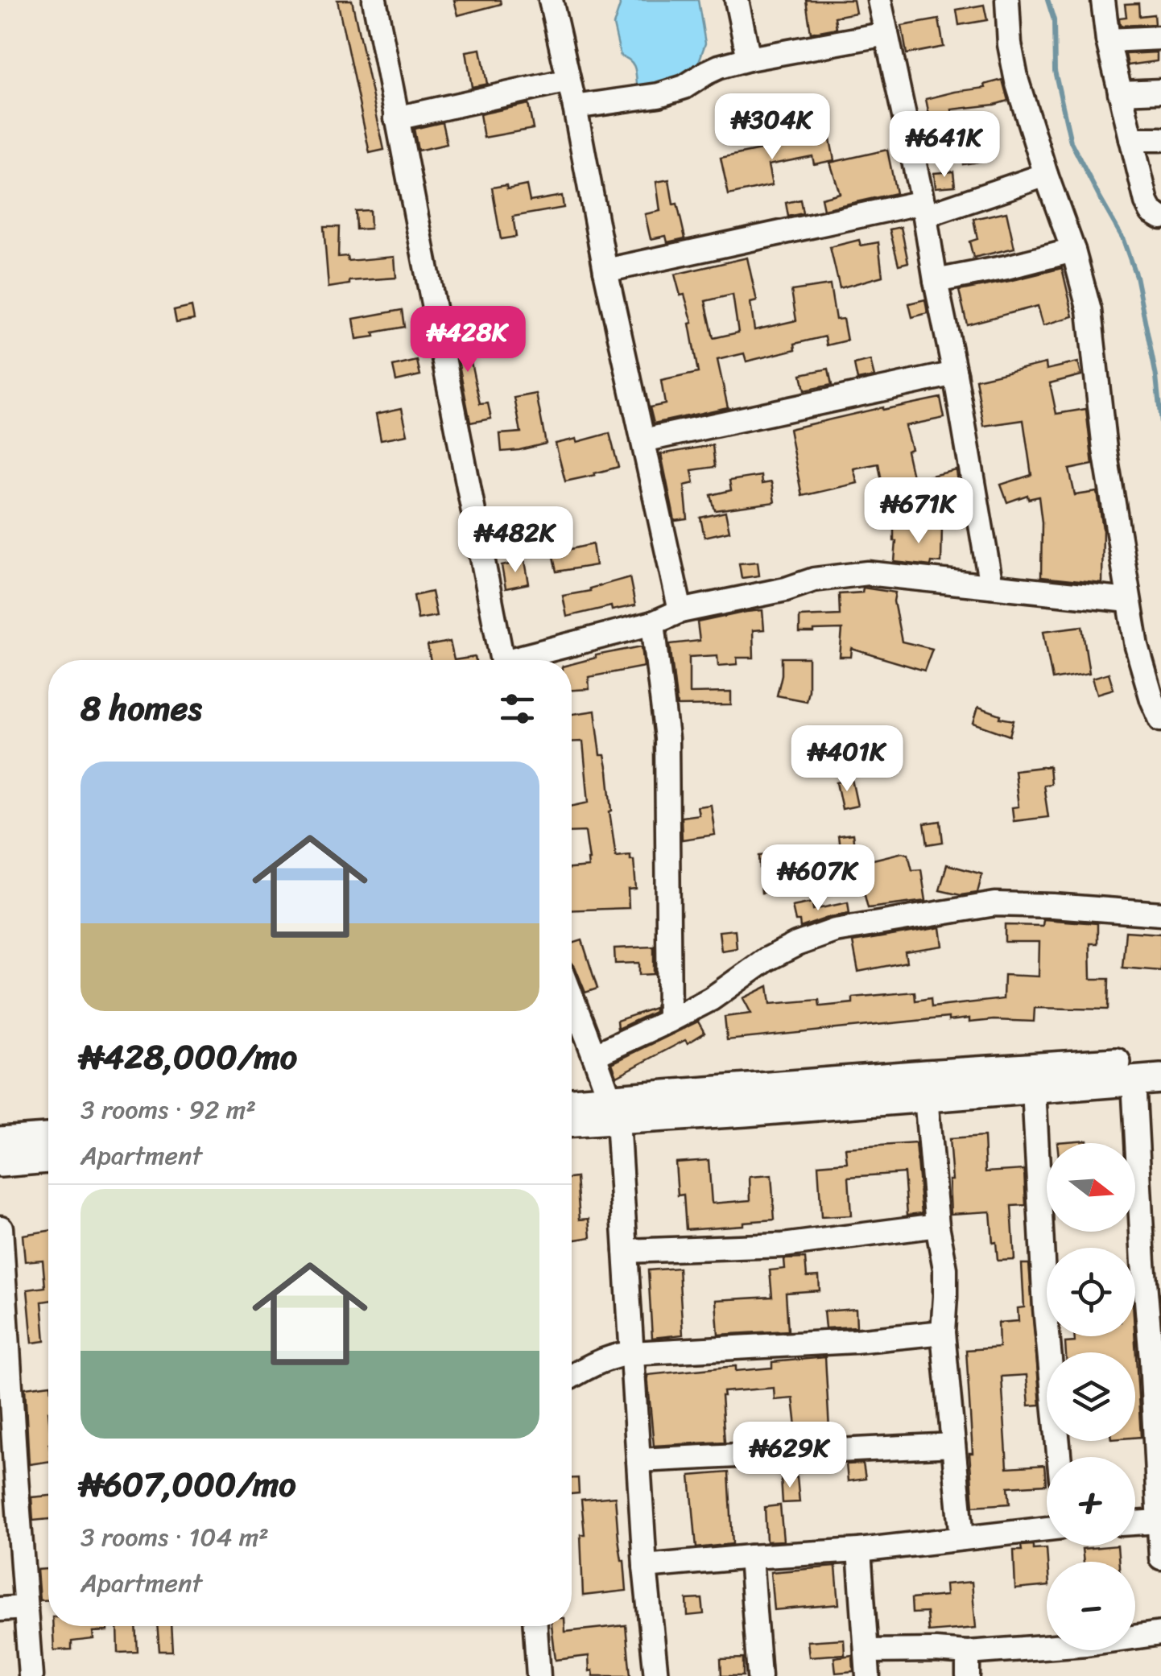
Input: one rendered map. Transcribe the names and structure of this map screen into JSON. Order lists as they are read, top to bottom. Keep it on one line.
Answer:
{"north":"right","page":{"price":["₦304K","₦641K","₦428K","₦671K","₦482K","₦401K","₦607K","₦629K"],"heading":"8 homes","list":[{"name":"₦428,000/mo","note":"3 rooms · 92 m² · Apartment"},{"name":"₦607,000/mo","note":"3 rooms · 104 m² · Apartment"}],"map_buttons":["+","−"]}}
